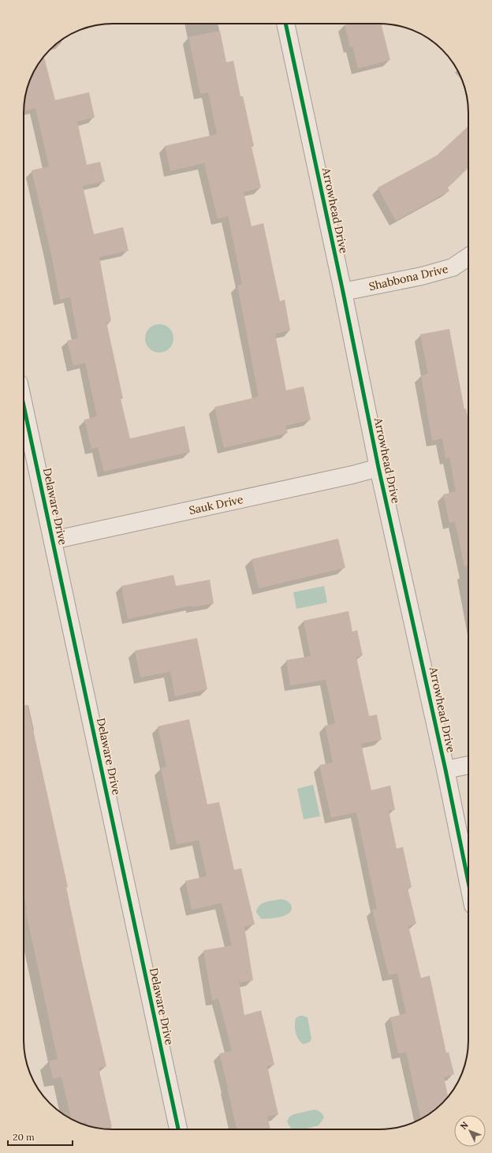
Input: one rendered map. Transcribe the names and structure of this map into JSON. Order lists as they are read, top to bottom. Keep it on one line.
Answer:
{"streets":{"street":["Arrowhead Drive","Shabbona Drive","Sauk Drive","Delaware Drive"]},"crossings":[["Arrowhead Drive","Shabbona Drive"],["Arrowhead Drive","Sauk Drive"],["Sauk Drive","Delaware Drive"]],"scale_bar":"20 m","north":"top left"}
